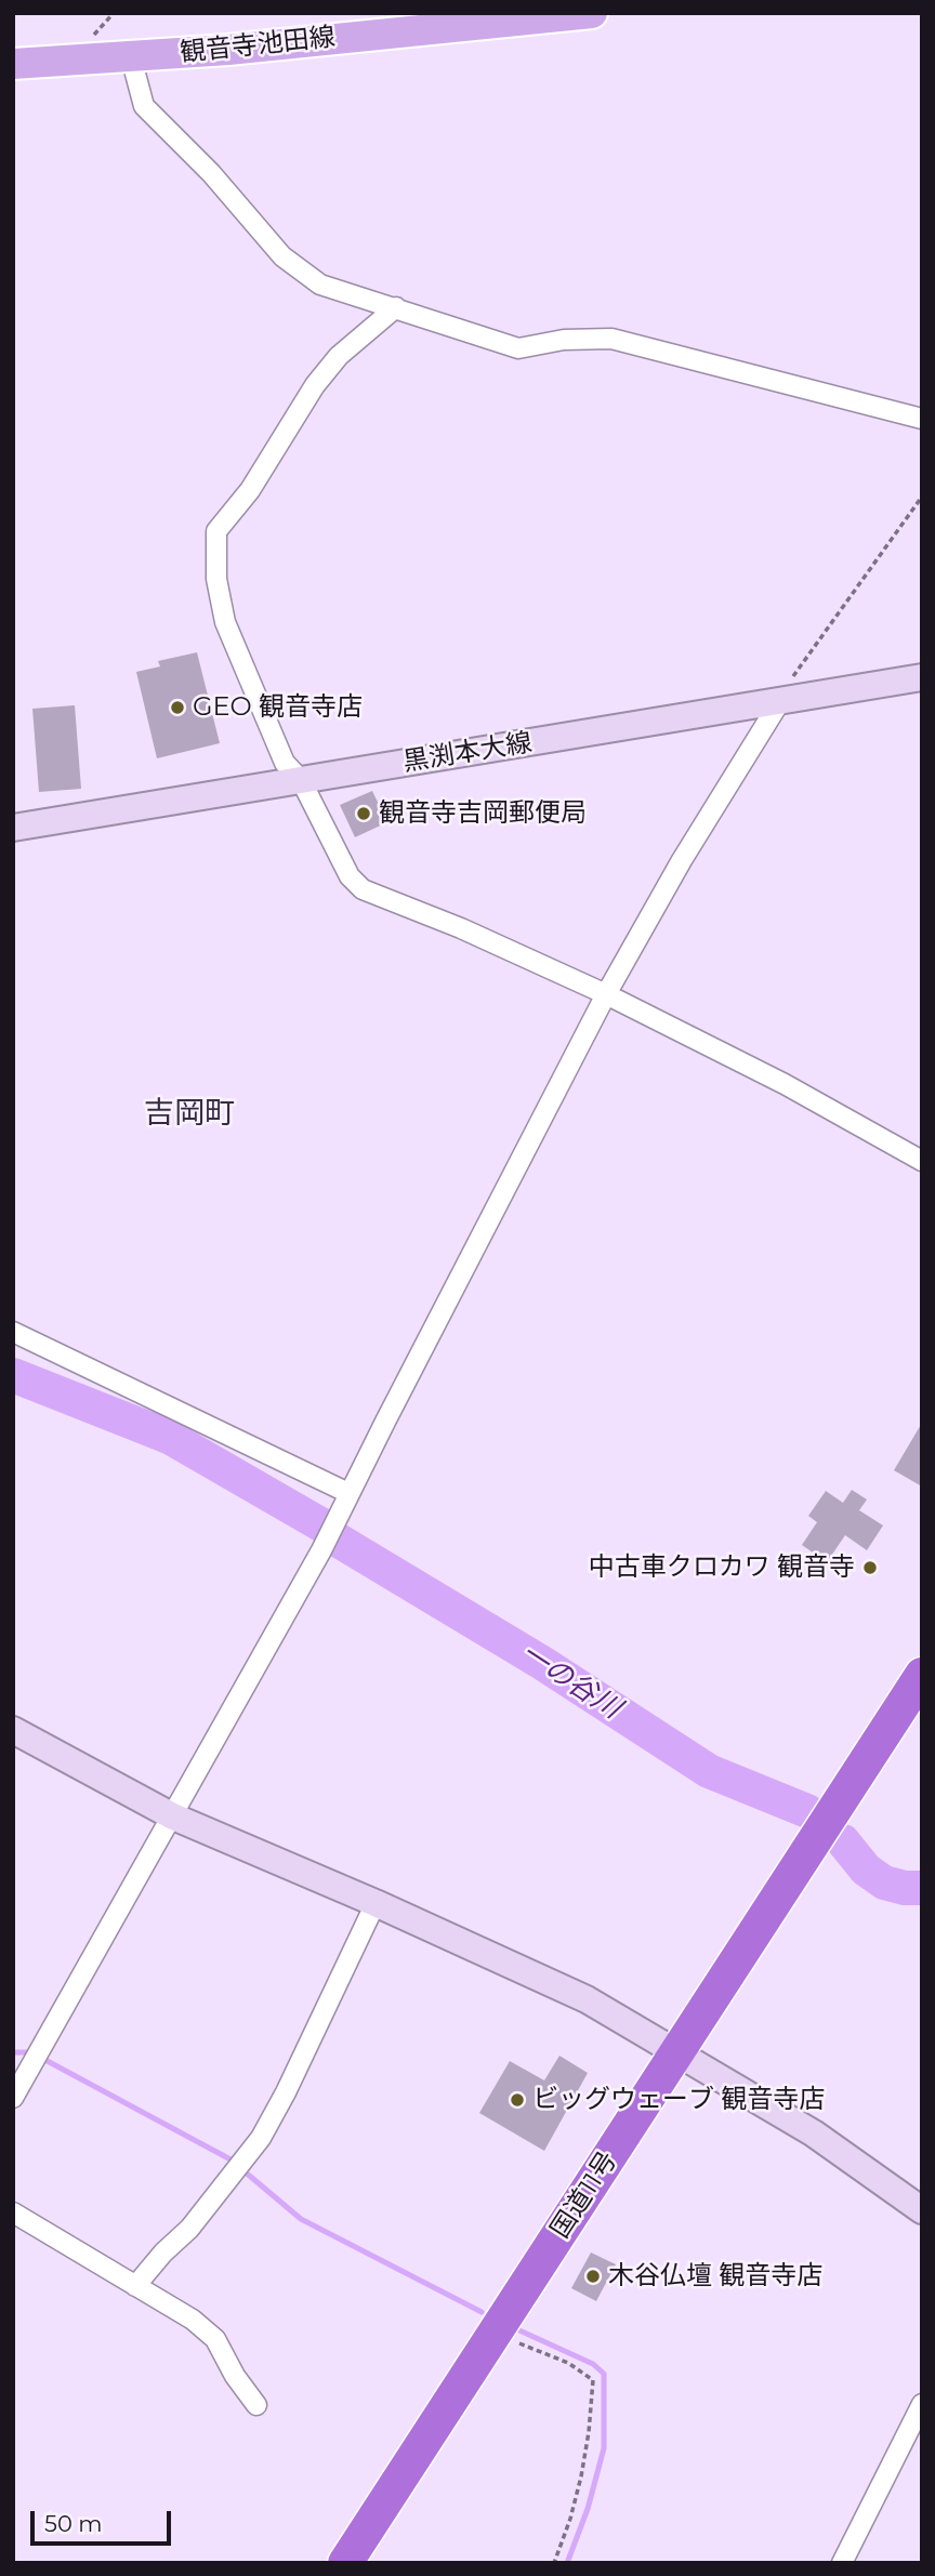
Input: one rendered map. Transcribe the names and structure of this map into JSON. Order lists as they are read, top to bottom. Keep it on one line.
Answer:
{"streets":{"highway":["国道11号"],"main road":["観音寺池田線"],"street":["黒渕本大線"]},"districts":["吉岡町"],"water":["一の谷川"],"places":["GEO 観音寺店","観音寺吉岡郵便局","中古車クロカワ 観音寺","ビッグウェーブ 観音寺店","木谷仏壇 観音寺店"],"scale_bar":"50 m"}
